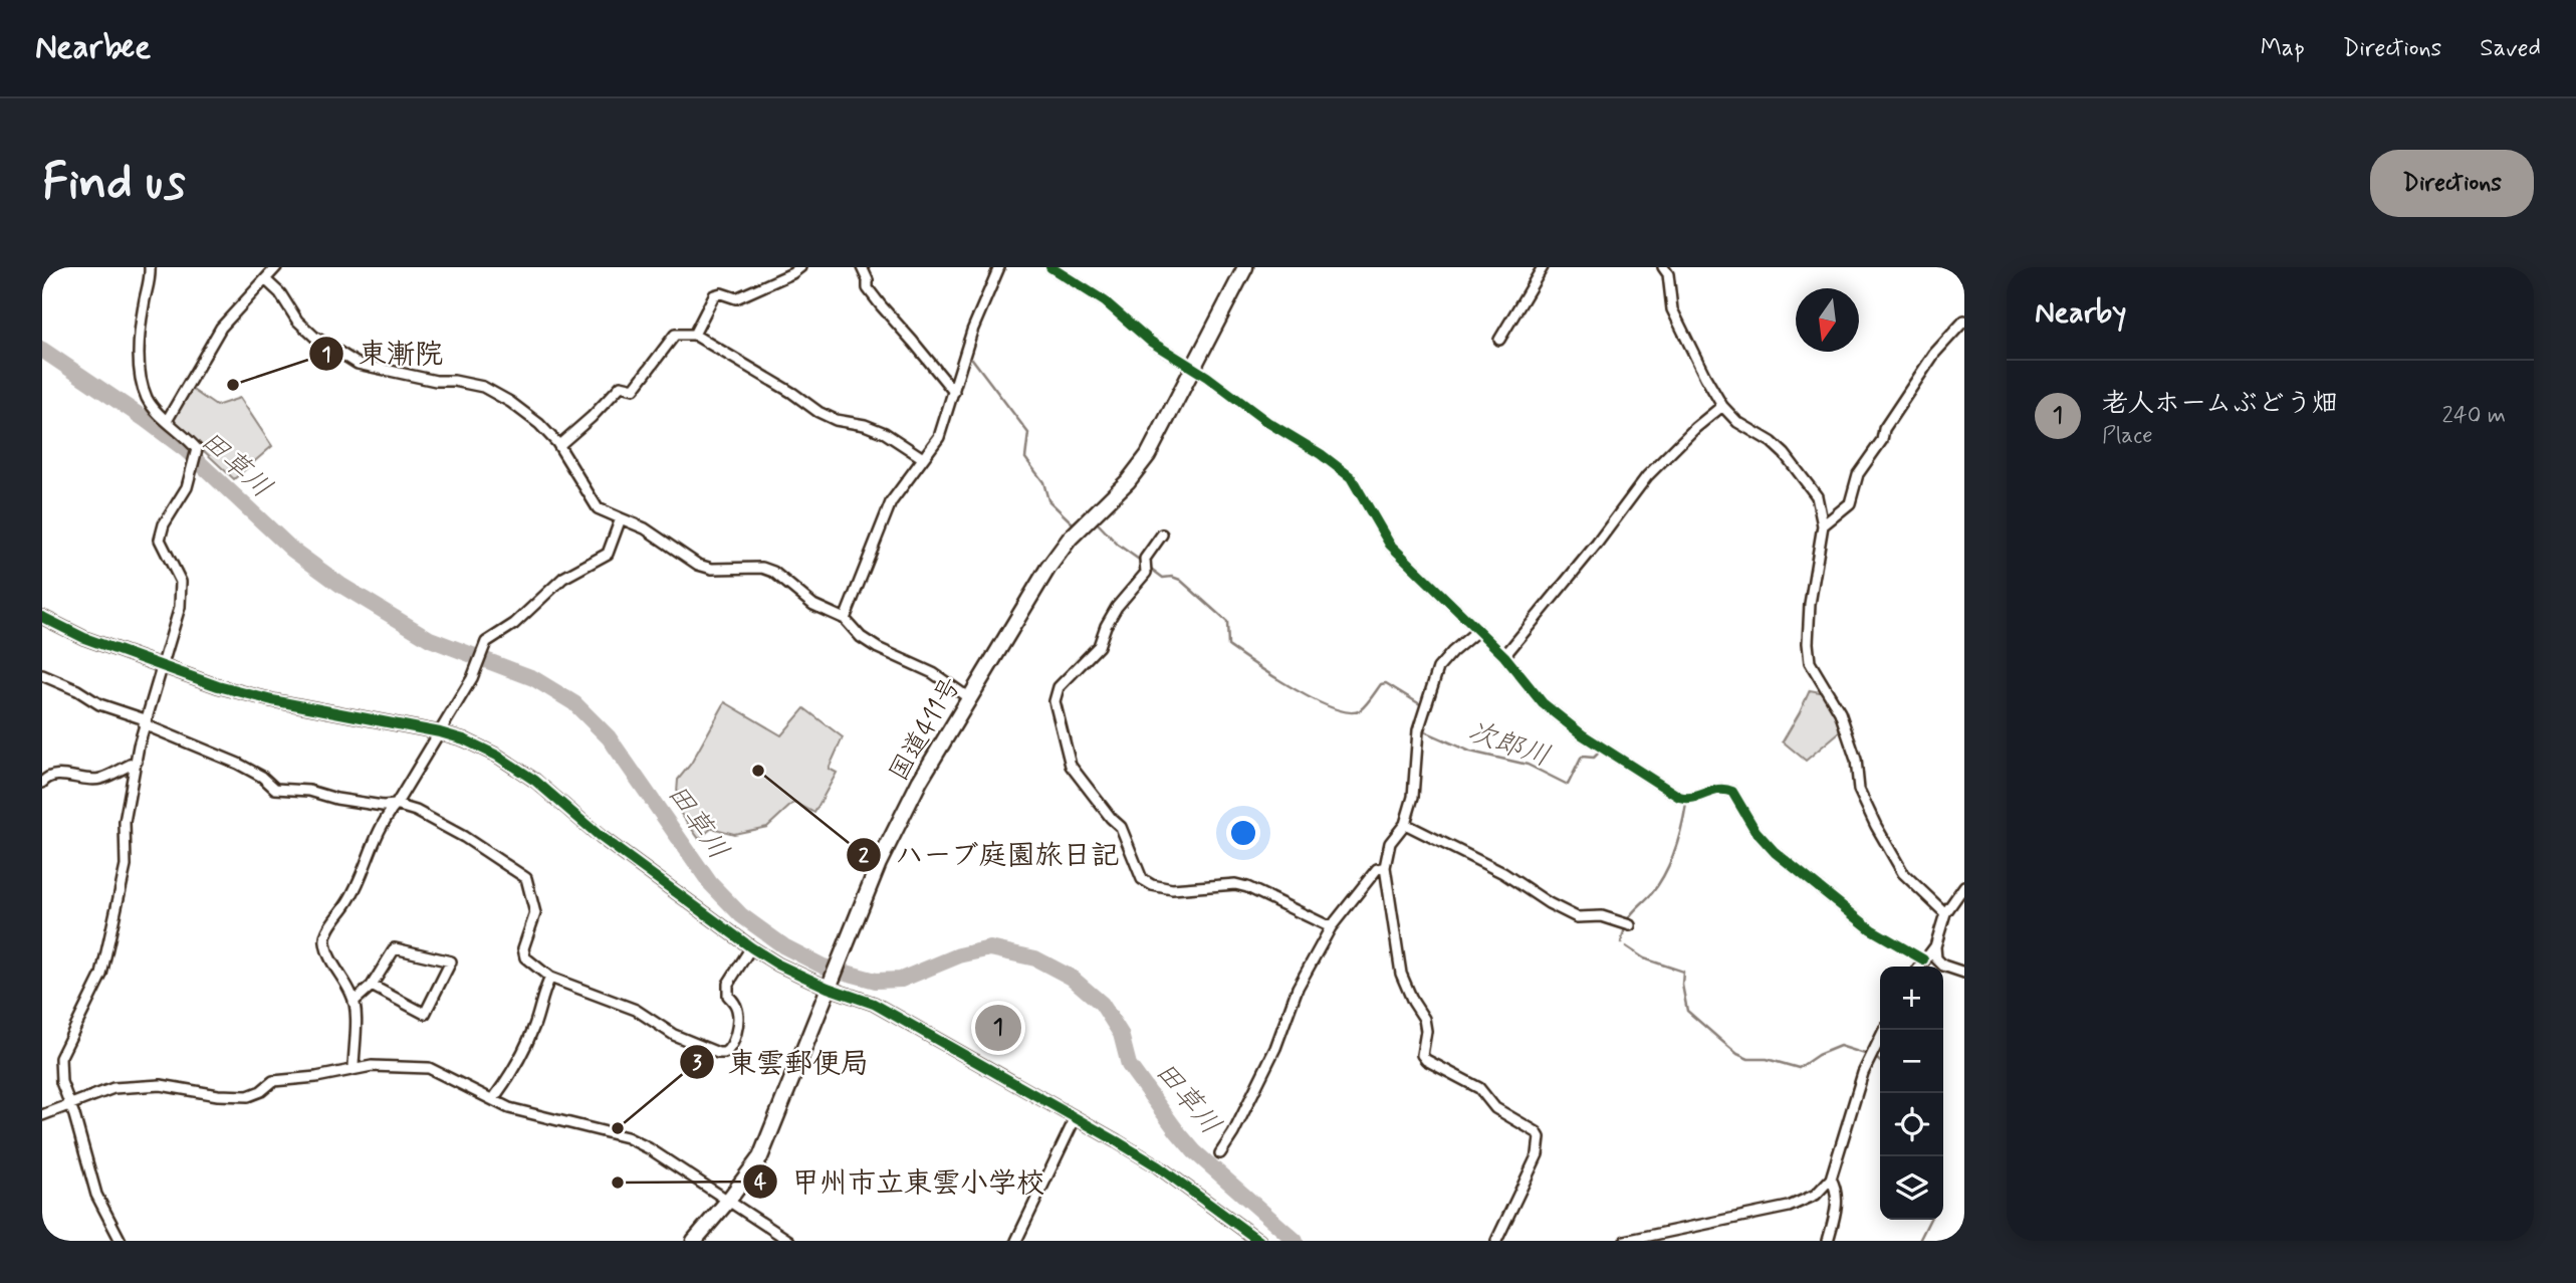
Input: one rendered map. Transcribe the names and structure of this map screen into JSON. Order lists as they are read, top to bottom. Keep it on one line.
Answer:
{"streets":{"highway":["国道411号"]},"water":["田草川","次郎川"],"places":["東漸院","ハーブ庭園旅日記","東雲郵便局","甲州市立東雲小学校"],"north":"bottom","page":{"header":"Nearbee","nav":["Map","Directions","Saved"],"buttons":"Directions","title":"Find us","heading":"Nearby","list":[{"mark":"1","name":"老人ホームぶどう畑","note":"Place","value":"240 m"}],"map_buttons":["+","−"],"pins":"1"}}
